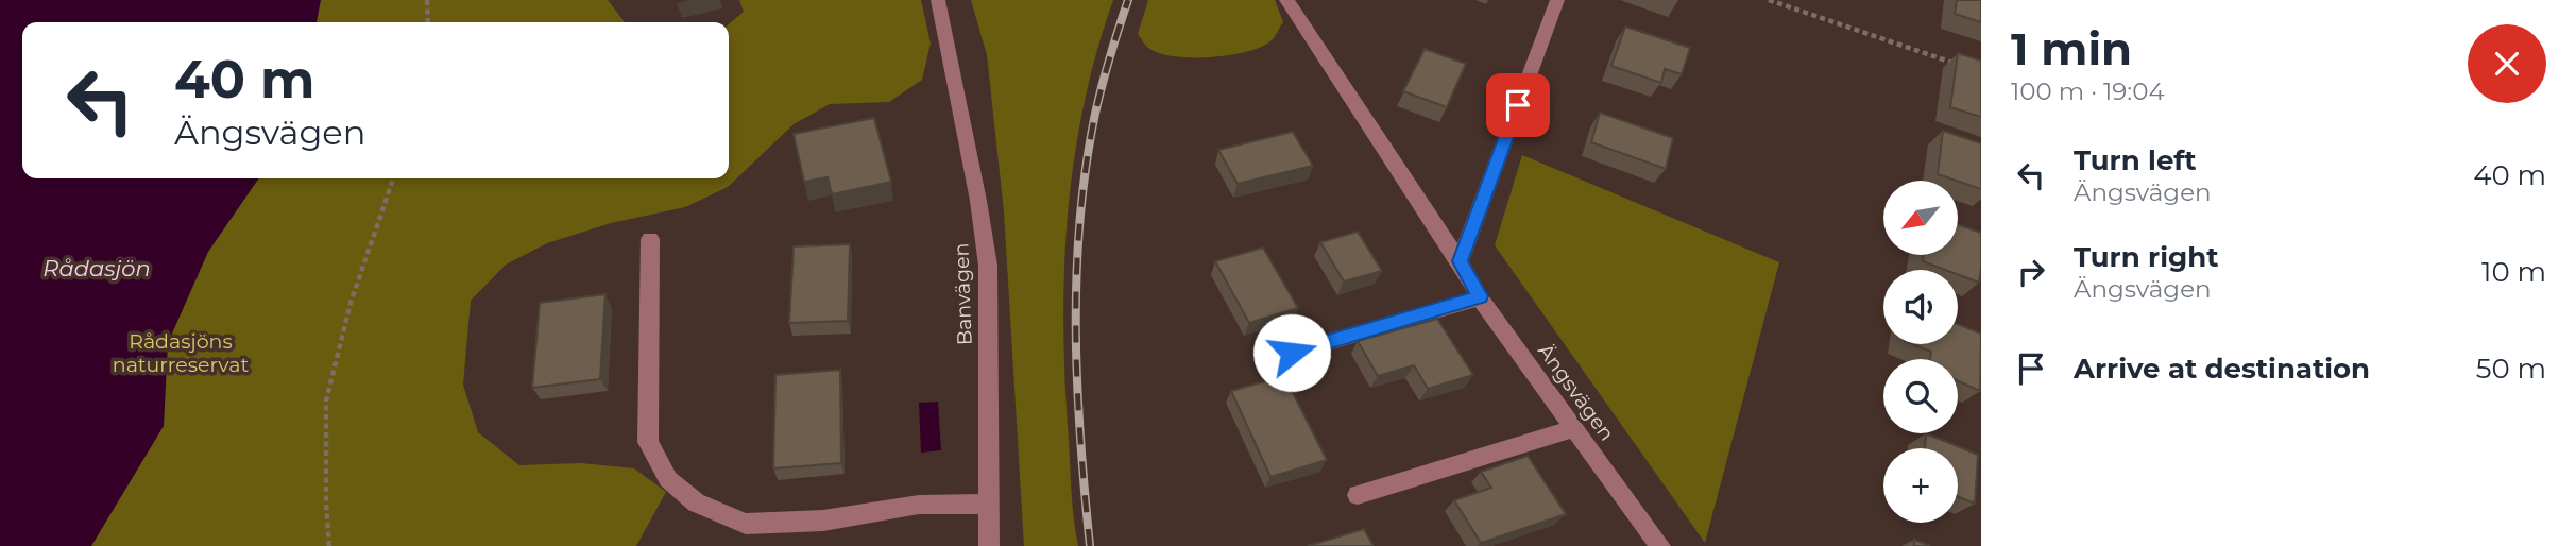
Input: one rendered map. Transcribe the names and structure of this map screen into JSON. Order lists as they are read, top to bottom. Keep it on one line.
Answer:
{"streets":{"street":["Banvägen","Ängsvägen"]},"water":["Rådasjön"],"parks":["Rådasjöns naturreservat"],"north":"bottom left","page":{"heading":["1 min","100 m · 19:04"],"turn":["40 m","Ängsvägen"],"list":[{"name":"Turn left","note":"Ängsvägen","value":"40 m"},{"name":"Turn right","note":"Ängsvägen","value":"10 m"},{"name":"Arrive at destination","value":"50 m"}],"map_buttons":"+"}}
